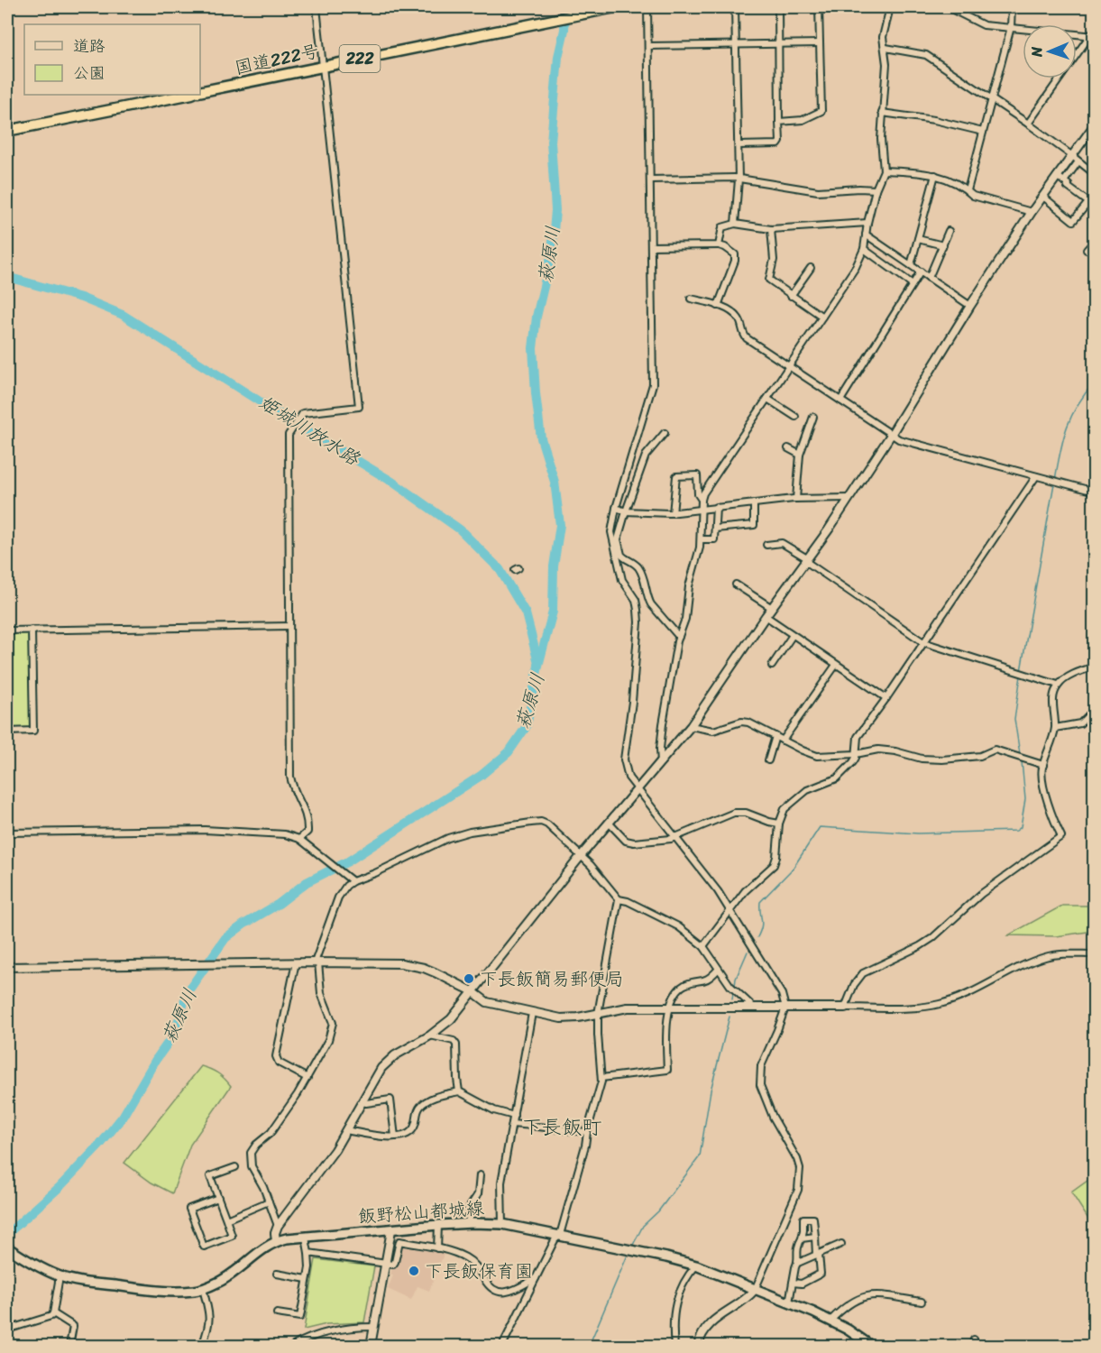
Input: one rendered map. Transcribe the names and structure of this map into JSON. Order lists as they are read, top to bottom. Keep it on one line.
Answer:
{"streets":{"highway":["222","国道222号"],"main road":["飯野松山都城線"]},"districts":["下長飯町"],"water":["萩原川","姫城川放水路"],"places":["下長飯簡易郵便局","下長飯保育園"],"legend":["道路","公園"],"north":"left"}
